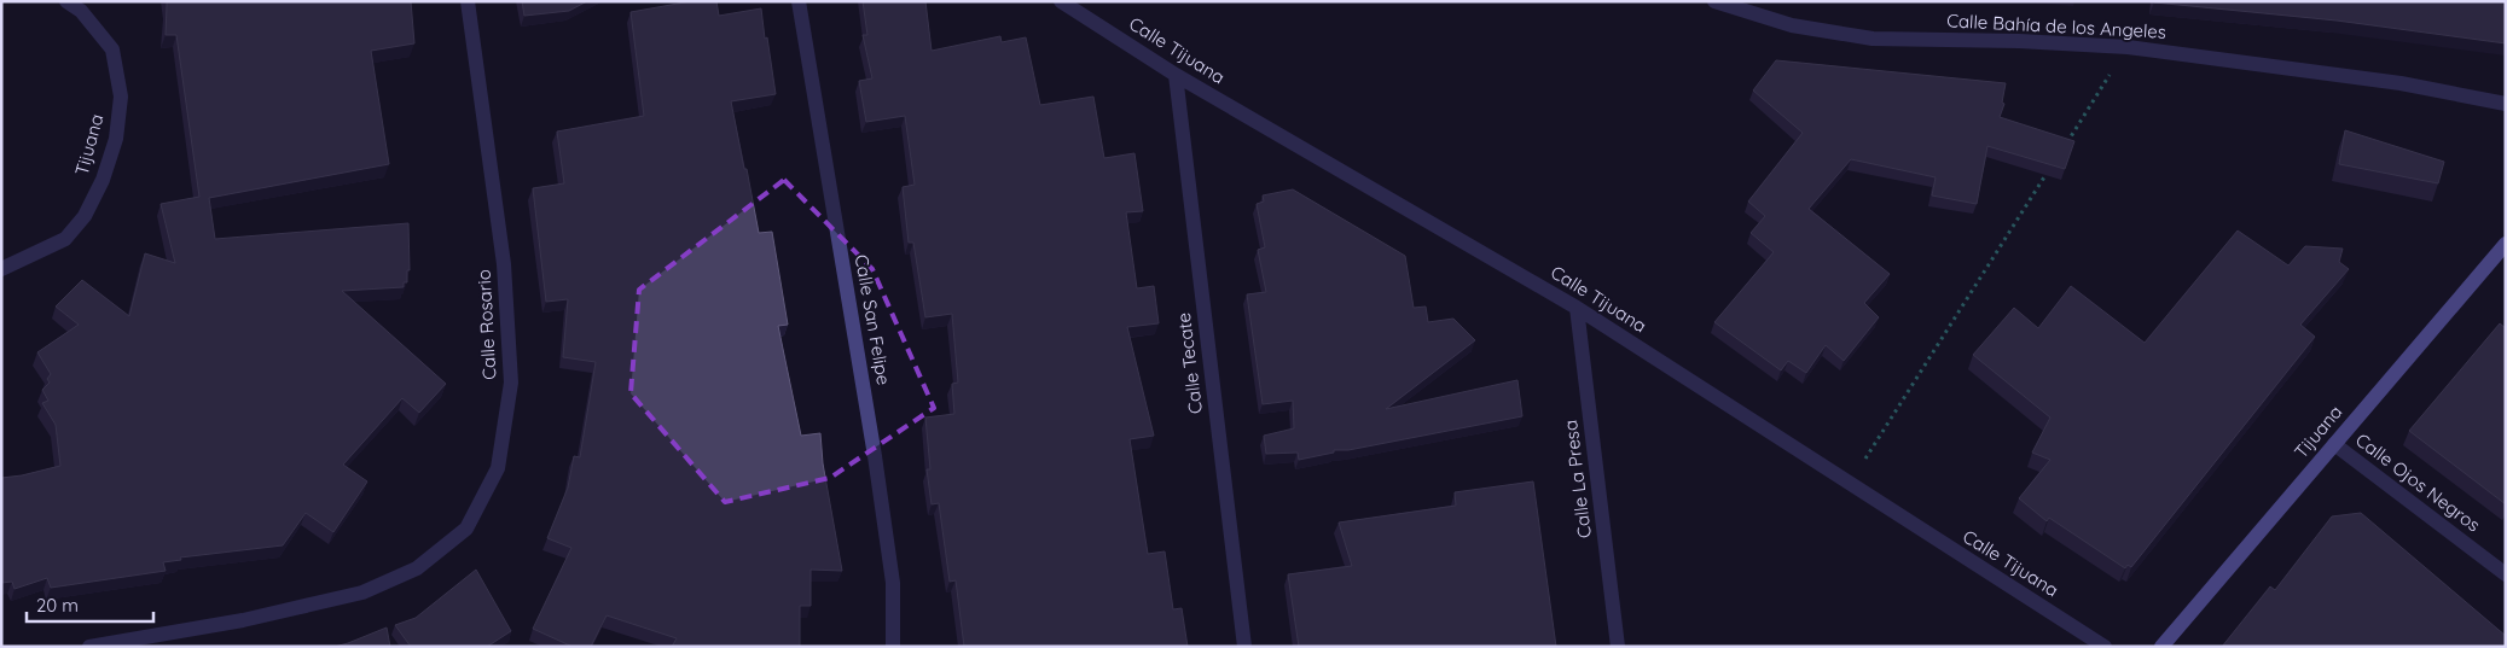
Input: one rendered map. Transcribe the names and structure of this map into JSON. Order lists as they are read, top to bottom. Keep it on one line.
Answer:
{"streets":{"main road":["Tijuana"],"street":["Calle Bahía de los Angeles","Calle Tijuana","Calle San Felipe","Calle Rosario","Calle Tecate","Calle La Presa","Calle Ojos Negros"]},"crossings":[["Calle Tijuana","Calle Tecate"],["Calle Tijuana","Calle La Presa"],["Tijuana","Calle Ojos Negros"]],"scale_bar":"20 m"}
